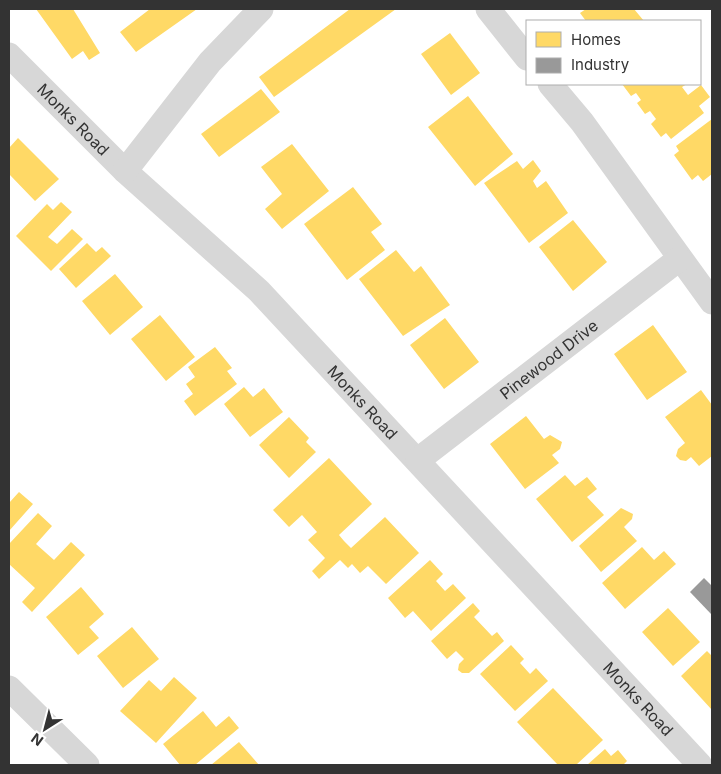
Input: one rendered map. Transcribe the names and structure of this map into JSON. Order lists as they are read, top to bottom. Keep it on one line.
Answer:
{"streets":{"street":["Monks Road","Pinewood Drive"]},"crossings":[["Monks Road","Pinewood Drive"]],"legend":["Homes","Industry"],"north":"bottom left"}
